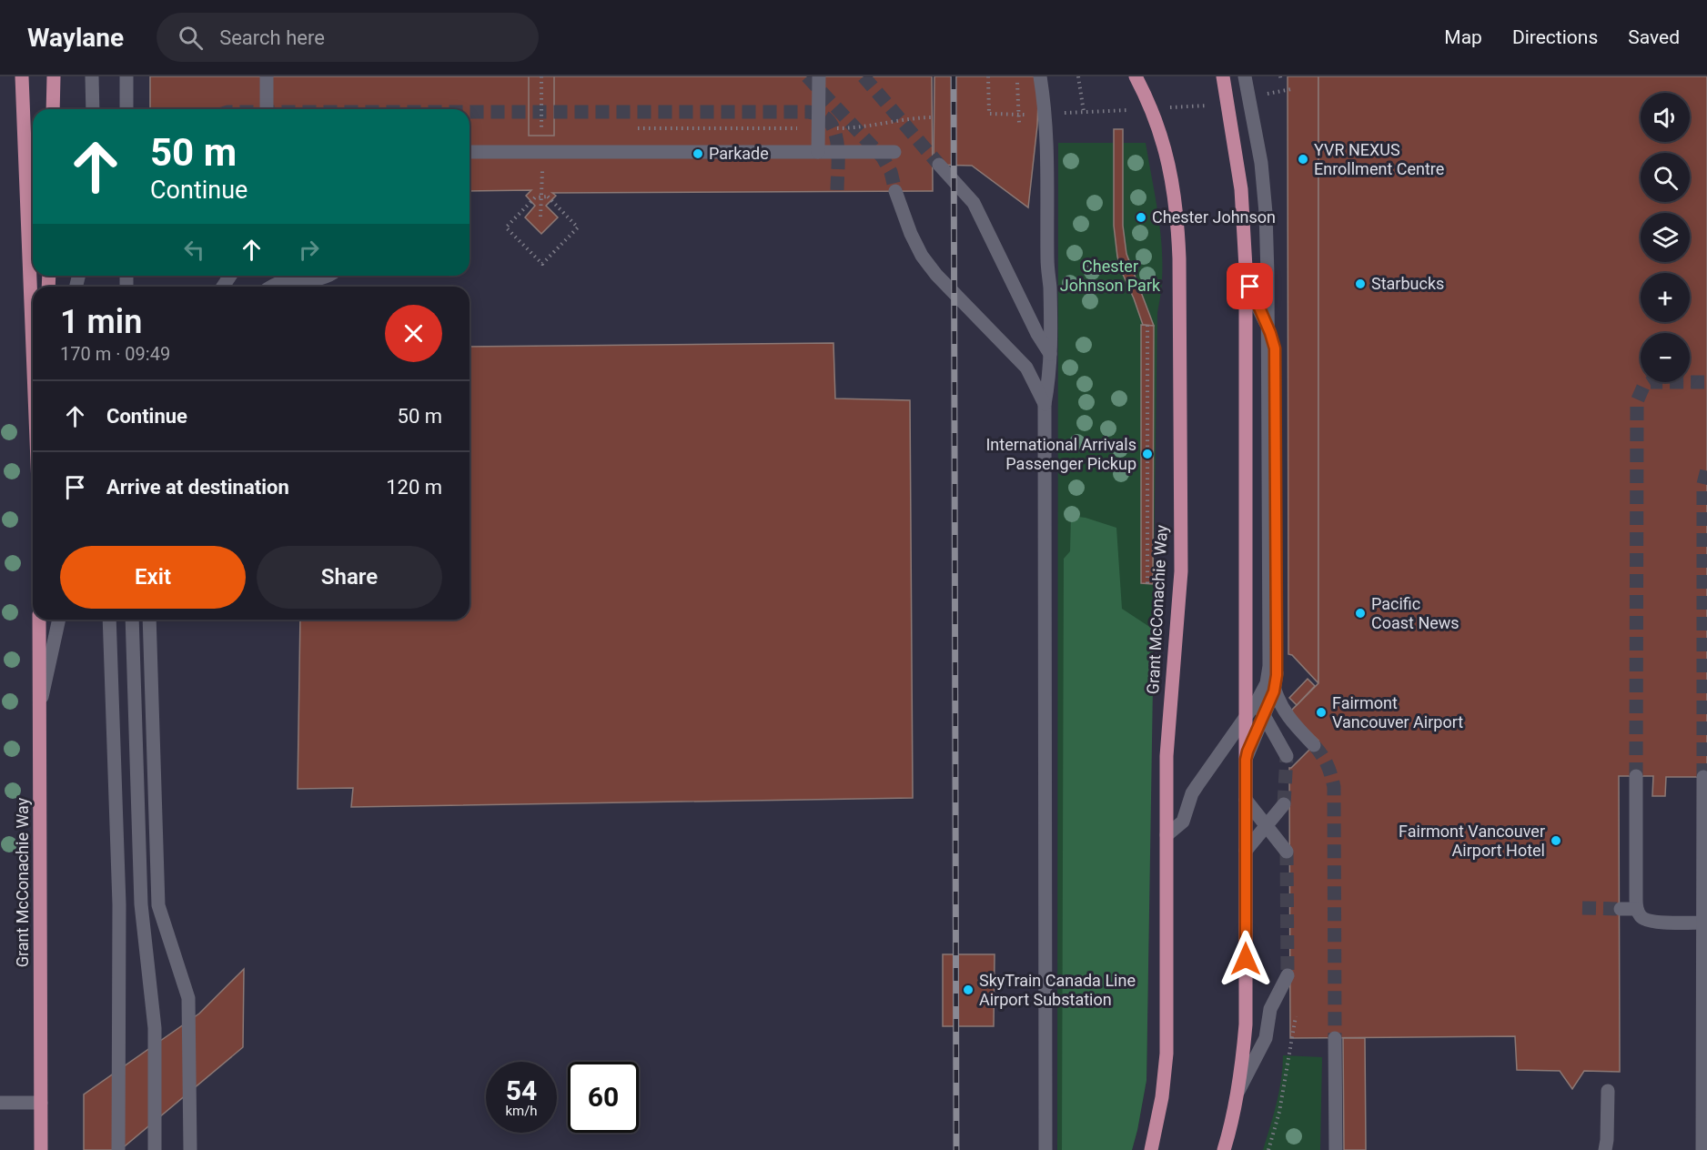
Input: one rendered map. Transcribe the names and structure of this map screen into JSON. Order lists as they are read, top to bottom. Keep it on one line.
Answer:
{"streets":{"main road":["Grant McConachie Way"]},"parks":["Chester Johnson Park"],"places":["Parkade","YVR NEXUS Enrollment Centre","Chester Johnson","Starbucks","International Arrivals Passenger Pickup","Pacific Coast News","Fairmont Vancouver Airport","Fairmont Vancouver Airport Hotel","SkyTrain Canada Line Airport Substation"],"page":{"header":"Waylane","search":"Search here","nav":["Map","Directions","Saved"],"map_buttons":["+","−"],"turn":["50 m","Continue"],"heading":["1 min","170 m · 09:49"],"list":[{"name":"Continue","value":"50 m"},{"name":"Arrive at destination","value":"120 m"}],"buttons":["Exit","Share"],"speed":"54 km/h","limit":"60"}}
